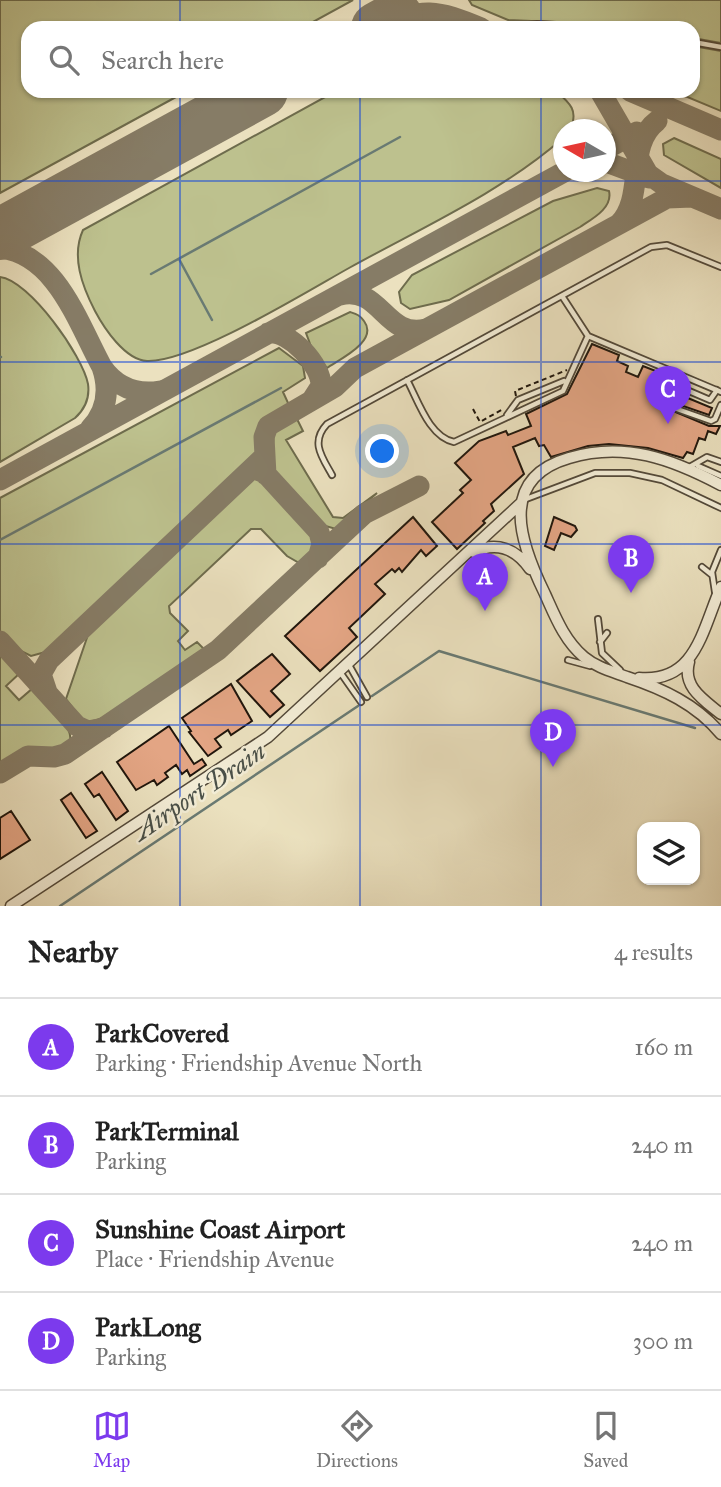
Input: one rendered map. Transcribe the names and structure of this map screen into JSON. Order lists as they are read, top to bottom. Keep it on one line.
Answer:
{"water":["Airport Drain"],"north":"left","page":{"search":"Search here","pins":["C","B","A","D"],"heading":["Nearby","4 results"],"list":[{"mark":"A","name":"ParkCovered","note":"Parking · Friendship Avenue North","value":"160 m"},{"mark":"B","name":"ParkTerminal","note":"Parking","value":"240 m"},{"mark":"C","name":"Sunshine Coast Airport","note":"Place · Friendship Avenue","value":"240 m"},{"mark":"D","name":"ParkLong","note":"Parking","value":"300 m"}],"nav":["Map","Directions","Saved"]}}
